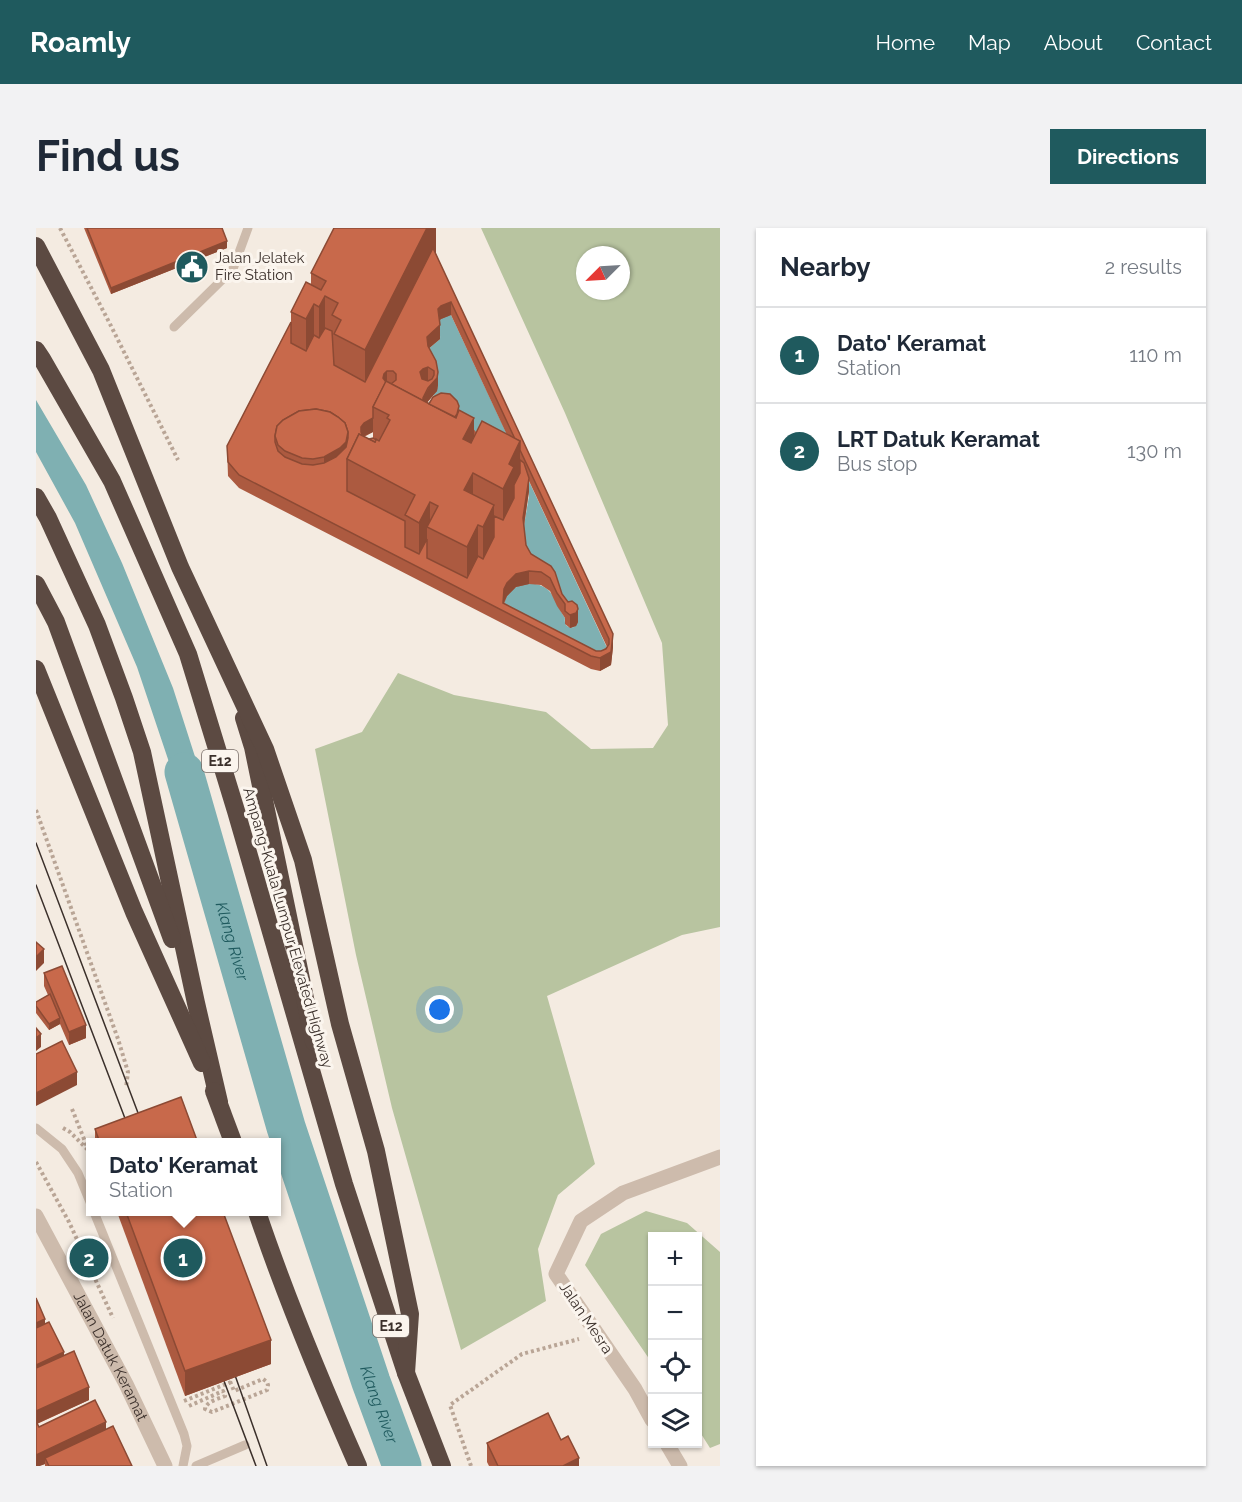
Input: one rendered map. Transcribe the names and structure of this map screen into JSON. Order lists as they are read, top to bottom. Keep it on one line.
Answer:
{"streets":{"highway":["E12","Ampang-Kuala Lumpur Elevated Highway"],"street":["Jalan Mesra","Jalan Datuk Keramat"]},"water":["Klang River"],"places":{"public building":["Jalan Jelatek Fire Station"]},"north":"bottom left","page":{"header":"Roamly","nav":["Home","Map","About","Contact"],"buttons":"Directions","title":"Find us","heading":["Nearby","2 results"],"list":[{"mark":"1","name":"Dato' Keramat","note":"Station","value":"110 m"},{"mark":"2","name":"LRT Datuk Keramat","note":"Bus stop","value":"130 m"}],"popup":["Dato' Keramat","Station"],"map_buttons":["+","−"],"pins":["1","2"]}}
